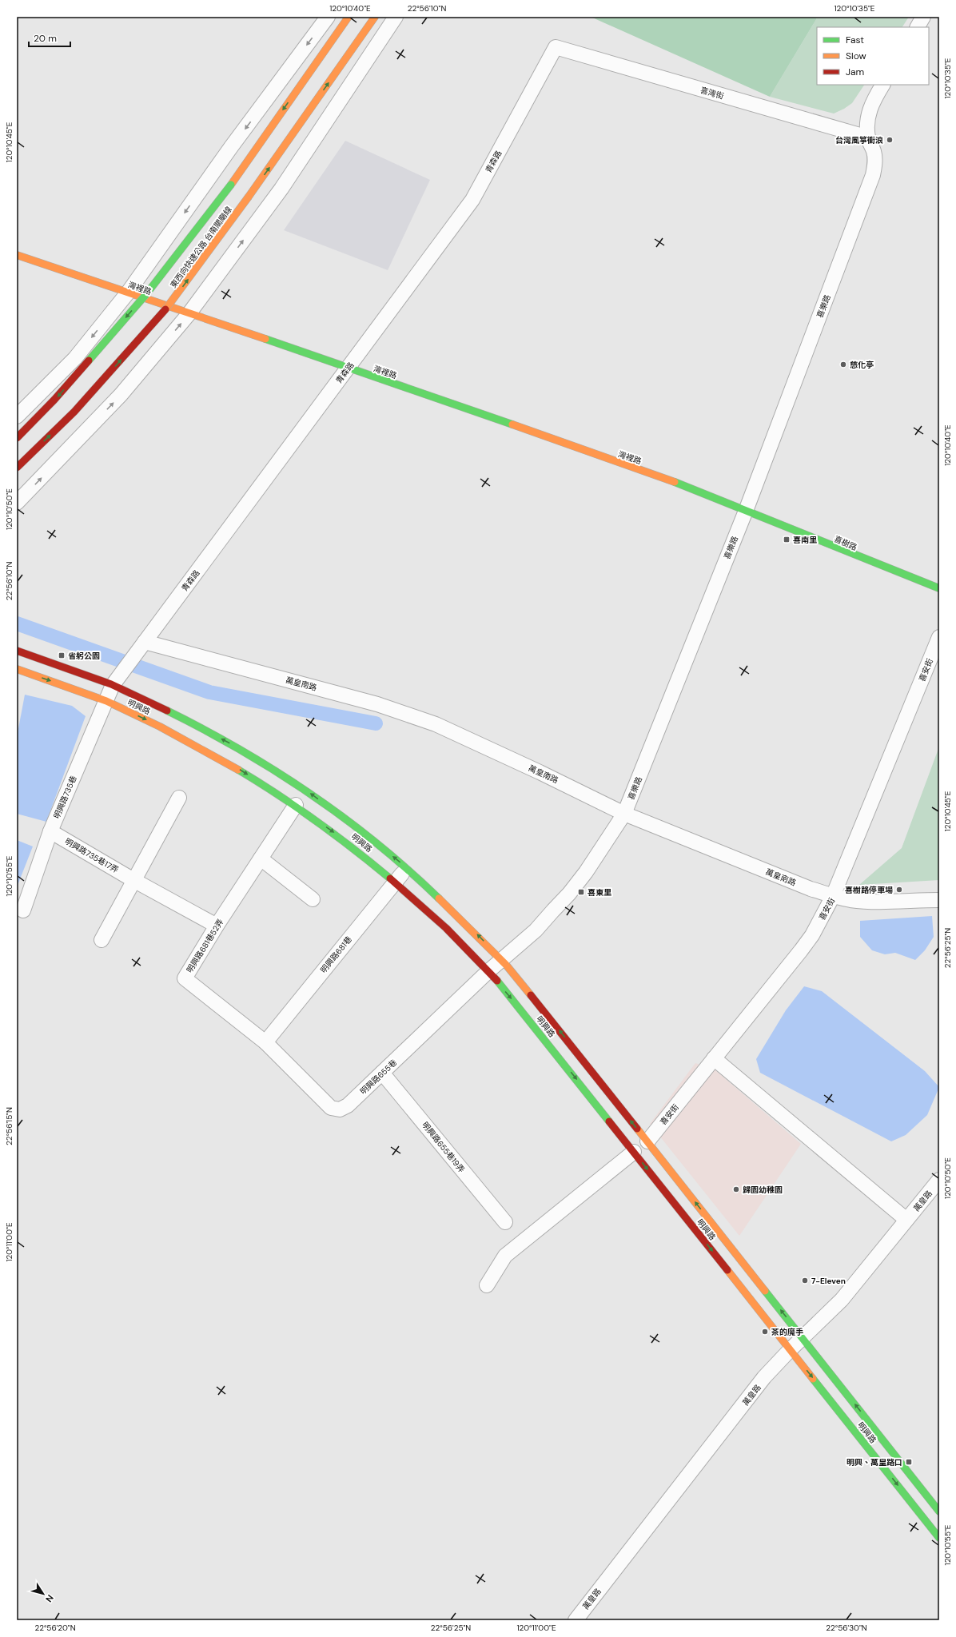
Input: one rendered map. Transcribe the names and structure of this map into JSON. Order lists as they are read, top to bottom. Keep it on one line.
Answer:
{"streets":{"main road":["東西向快速公路 台南關廟線","灣裡路","喜樹路","明興路"],"street":["喜灣街","青森路","喜樂路","喜安街","萬皇南路","明興路735巷","明興路735巷17弄","明興路681巷52弄","明興路681巷","明興路655巷","明興路655巷19弄","萬皇路"]},"crossings":[["喜灣街","青森路"],["喜灣街","喜樂路"],["青森路","灣裡路"],["青森路","萬皇南路"],["青森路","明興路"],["青森路","明興路735巷"],["灣裡路","喜樂路"],["灣裡路","喜樹路"],["喜樂路","喜樹路"],["喜樂路","萬皇南路"],["喜樂路","明興路"],["喜樂路","明興路655巷"],["喜安街","萬皇南路"],["喜安街","明興路"],["明興路","明興路735巷"],["明興路","明興路681巷52弄"],["明興路","明興路681巷"],["明興路","明興路655巷"],["明興路","萬皇路"],["明興路735巷","明興路735巷17弄"],["明興路735巷17弄","明興路681巷52弄"],["明興路681巷52弄","明興路681巷"],["明興路681巷52弄","明興路655巷"],["明興路681巷","明興路655巷"],["明興路655巷","明興路655巷19弄"]],"places":{"other":["台灣風箏衝浪","慈化亭","喜樹路停車場","歸園幼稚園","7-Eleven","茶的魔手"],"transit":["喜南里","省躬公園","喜東里","明興、萬皇路口"]},"legend":["Fast","Slow","Jam"],"scale_bar":"20 m","north":"bottom right","coordinates":["120°10'40\"E","22°56'10\"N","120°10'35\"E","120°10'45\"E","120°10'50\"E","120°10'55\"E","22°56'25\"N","22°56'15\"N","120°11'00\"E","22°56'20\"N","22°56'30\"N"]}
